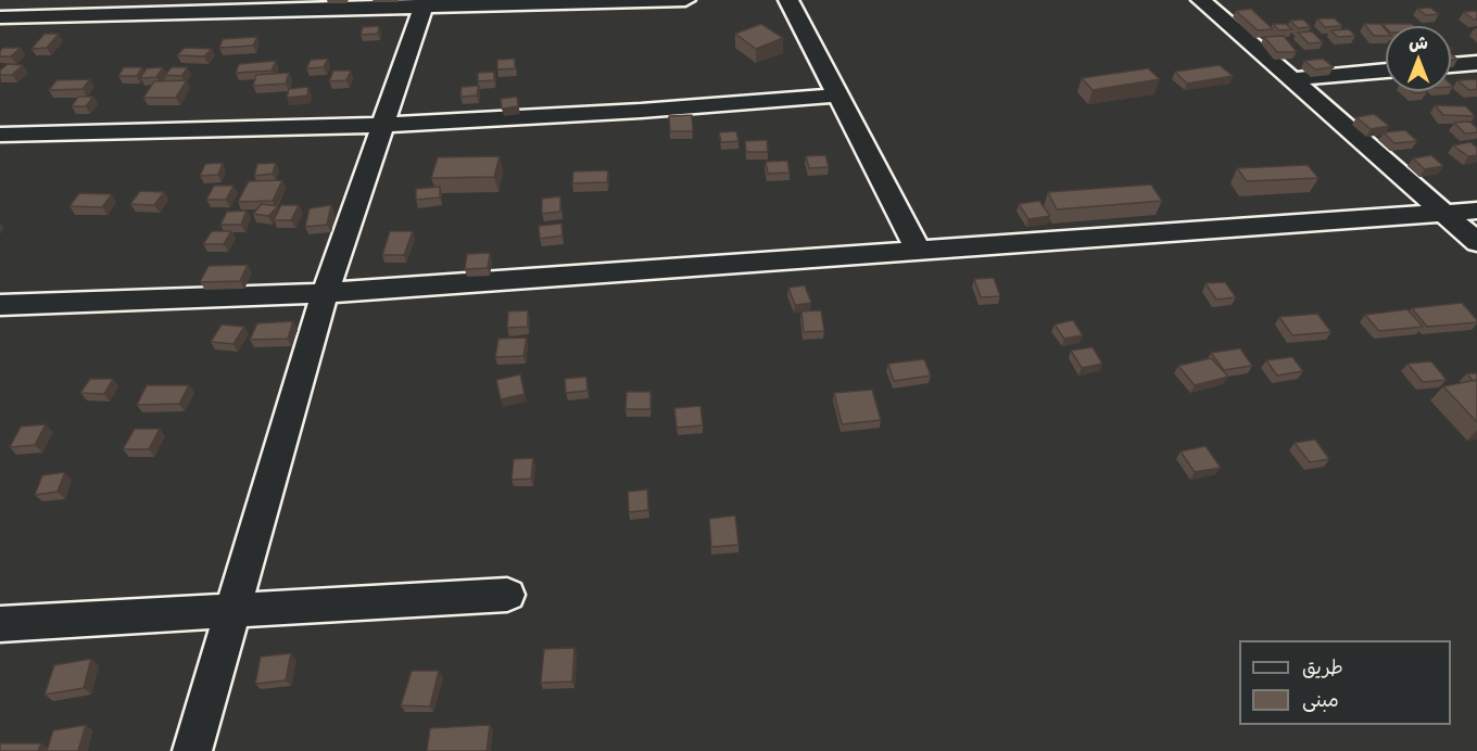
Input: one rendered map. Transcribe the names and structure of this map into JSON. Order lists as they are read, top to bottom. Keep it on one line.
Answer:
{"legend":["طريق","مبنى"],"north":"top"}
